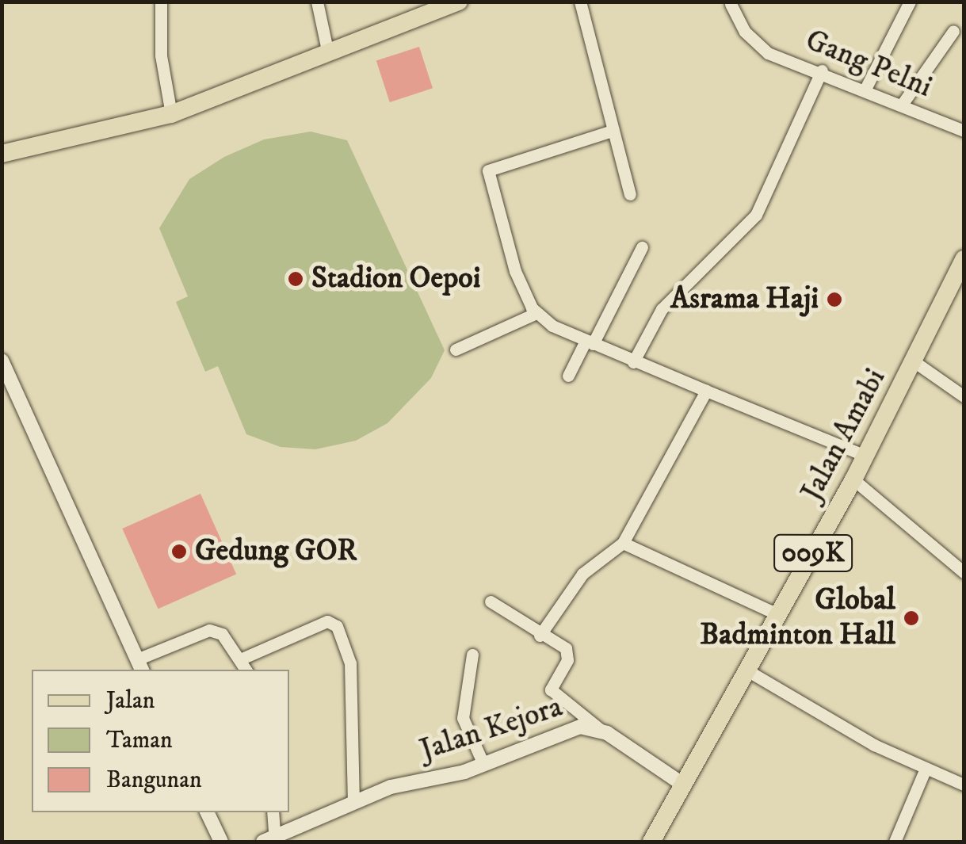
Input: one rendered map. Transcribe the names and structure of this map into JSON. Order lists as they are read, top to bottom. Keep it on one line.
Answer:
{"streets":{"main road":["Jalan Amabi","009K"],"street":["Gang Pelni","Jalan Kejora"]},"crossings":[["Jalan Amabi","Jalan Kejora"]],"places":["Stadion Oepoi","Asrama Haji","Gedung GOR","Global Badminton Hall"],"legend":["Jalan","Taman","Bangunan"]}
